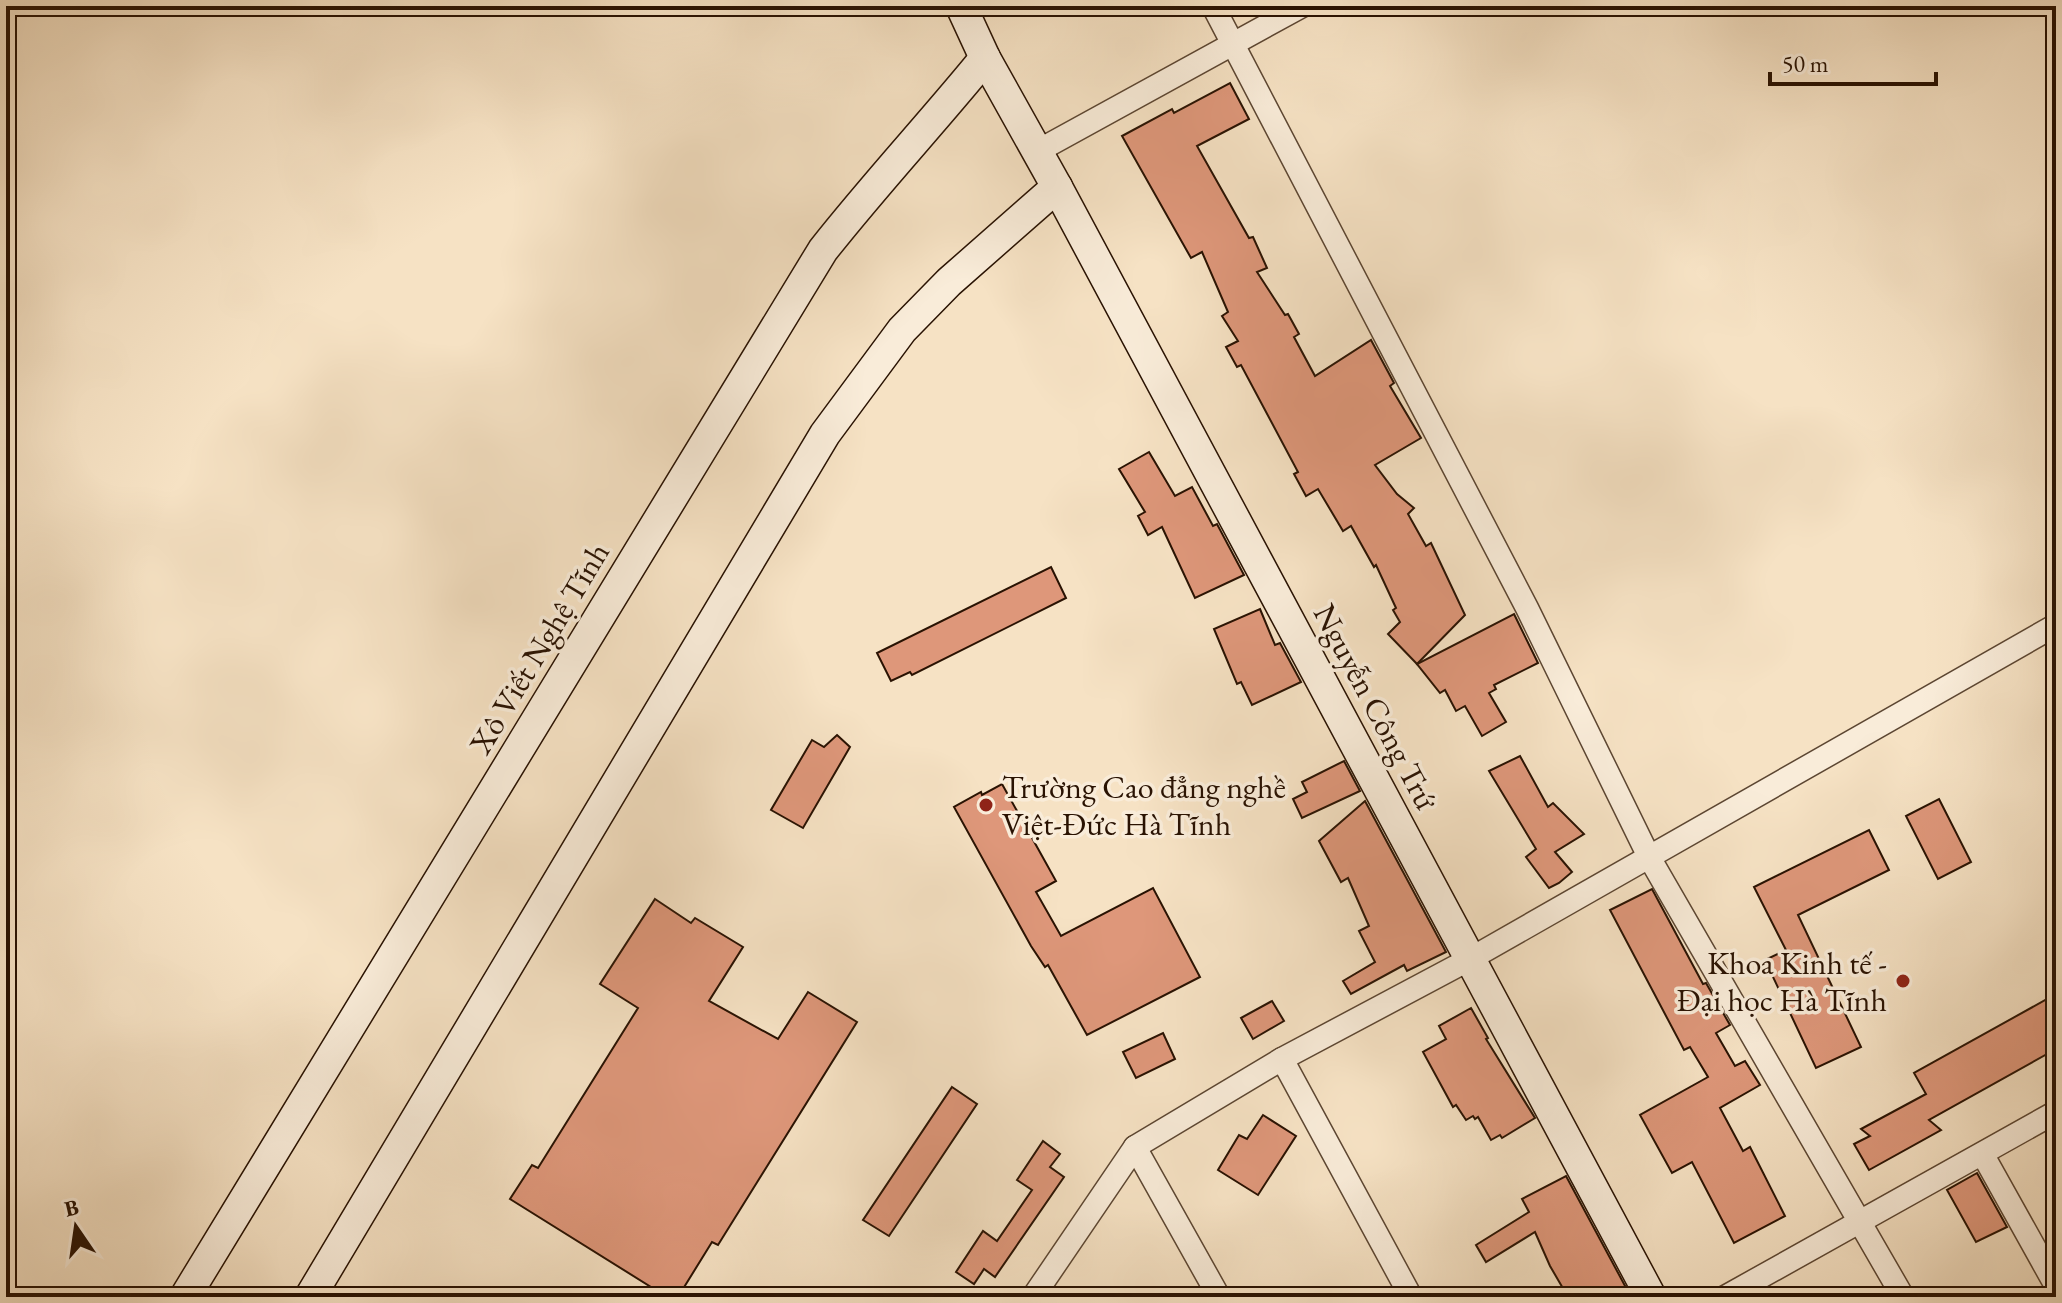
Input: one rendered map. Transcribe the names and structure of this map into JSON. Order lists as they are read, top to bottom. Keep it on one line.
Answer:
{"streets":{"street":["Xô Viết Nghệ Tĩnh","Nguyễn Công Trứ"]},"crossings":[["Xô Viết Nghệ Tĩnh","Nguyễn Công Trứ"]],"places":["Trường Cao đẳng nghề Việt-Đức Hà Tĩnh","Khoa Kinh tế - Đại học Hà Tĩnh"],"scale_bar":"50 m","north":"top"}
